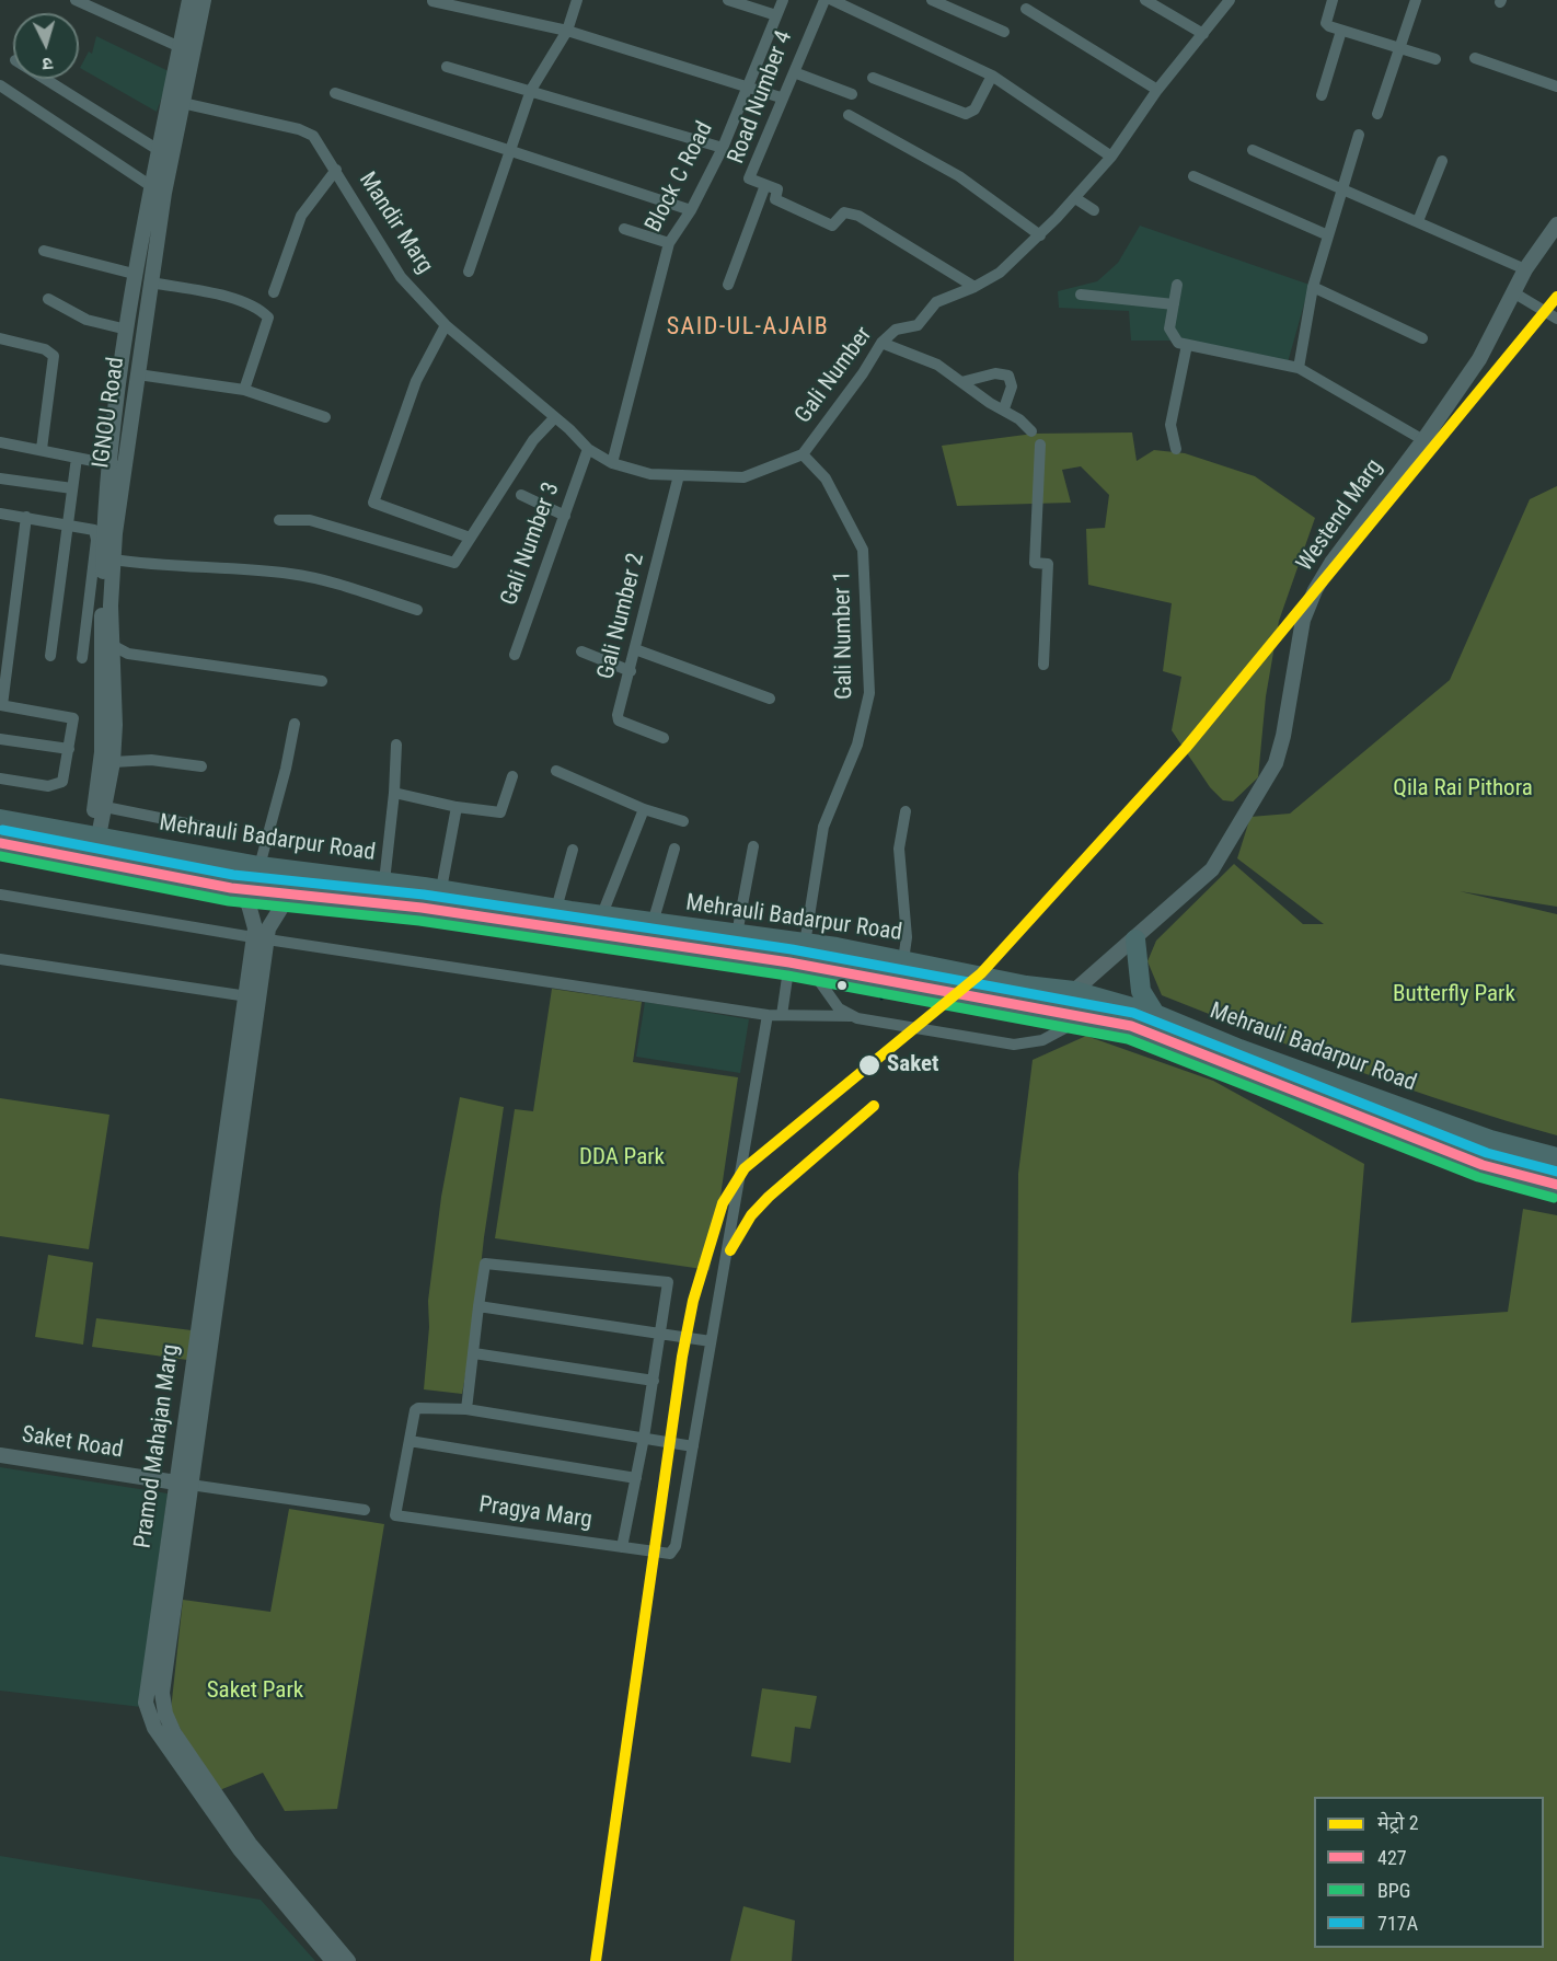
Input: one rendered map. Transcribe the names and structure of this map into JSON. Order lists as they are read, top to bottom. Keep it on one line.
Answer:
{"streets":{"main road":["Mehrauli Badarpur Road"],"street":["Road Number 4","Block C Road","Mandir Marg","Gali Number","IGNOU Road","Westend Marg","Gali Number 3","Gali Number 2","Gali Number 1","Saket Road","Pramod Mahajan Marg","Pragya Marg"]},"crossings":[["Road Number 4","Gali Number"],["Block C Road","Mandir Marg"],["Block C Road","Gali Number"],["Mandir Marg","Gali Number"],["Mandir Marg","IGNOU Road"],["Mandir Marg","Gali Number 3"],["Gali Number","Gali Number 2"],["Gali Number","Gali Number 1"],["IGNOU Road","Mehrauli Badarpur Road"],["Westend Marg","Mehrauli Badarpur Road"],["Gali Number 1","Mehrauli Badarpur Road"],["Mehrauli Badarpur Road","Pramod Mahajan Marg"],["Saket Road","Pramod Mahajan Marg"]],"districts":["SAID-UL-AJAIB"],"parks":["Qila Rai Pithora","Butterfly Park","DDA Park","Saket Park"],"places":["Saket"],"lines":["metro line 2","transit line 717A","transit line 427","transit line BPG"],"legend":["मेट्रो 2","427","BPG","717A"],"north":"bottom"}
